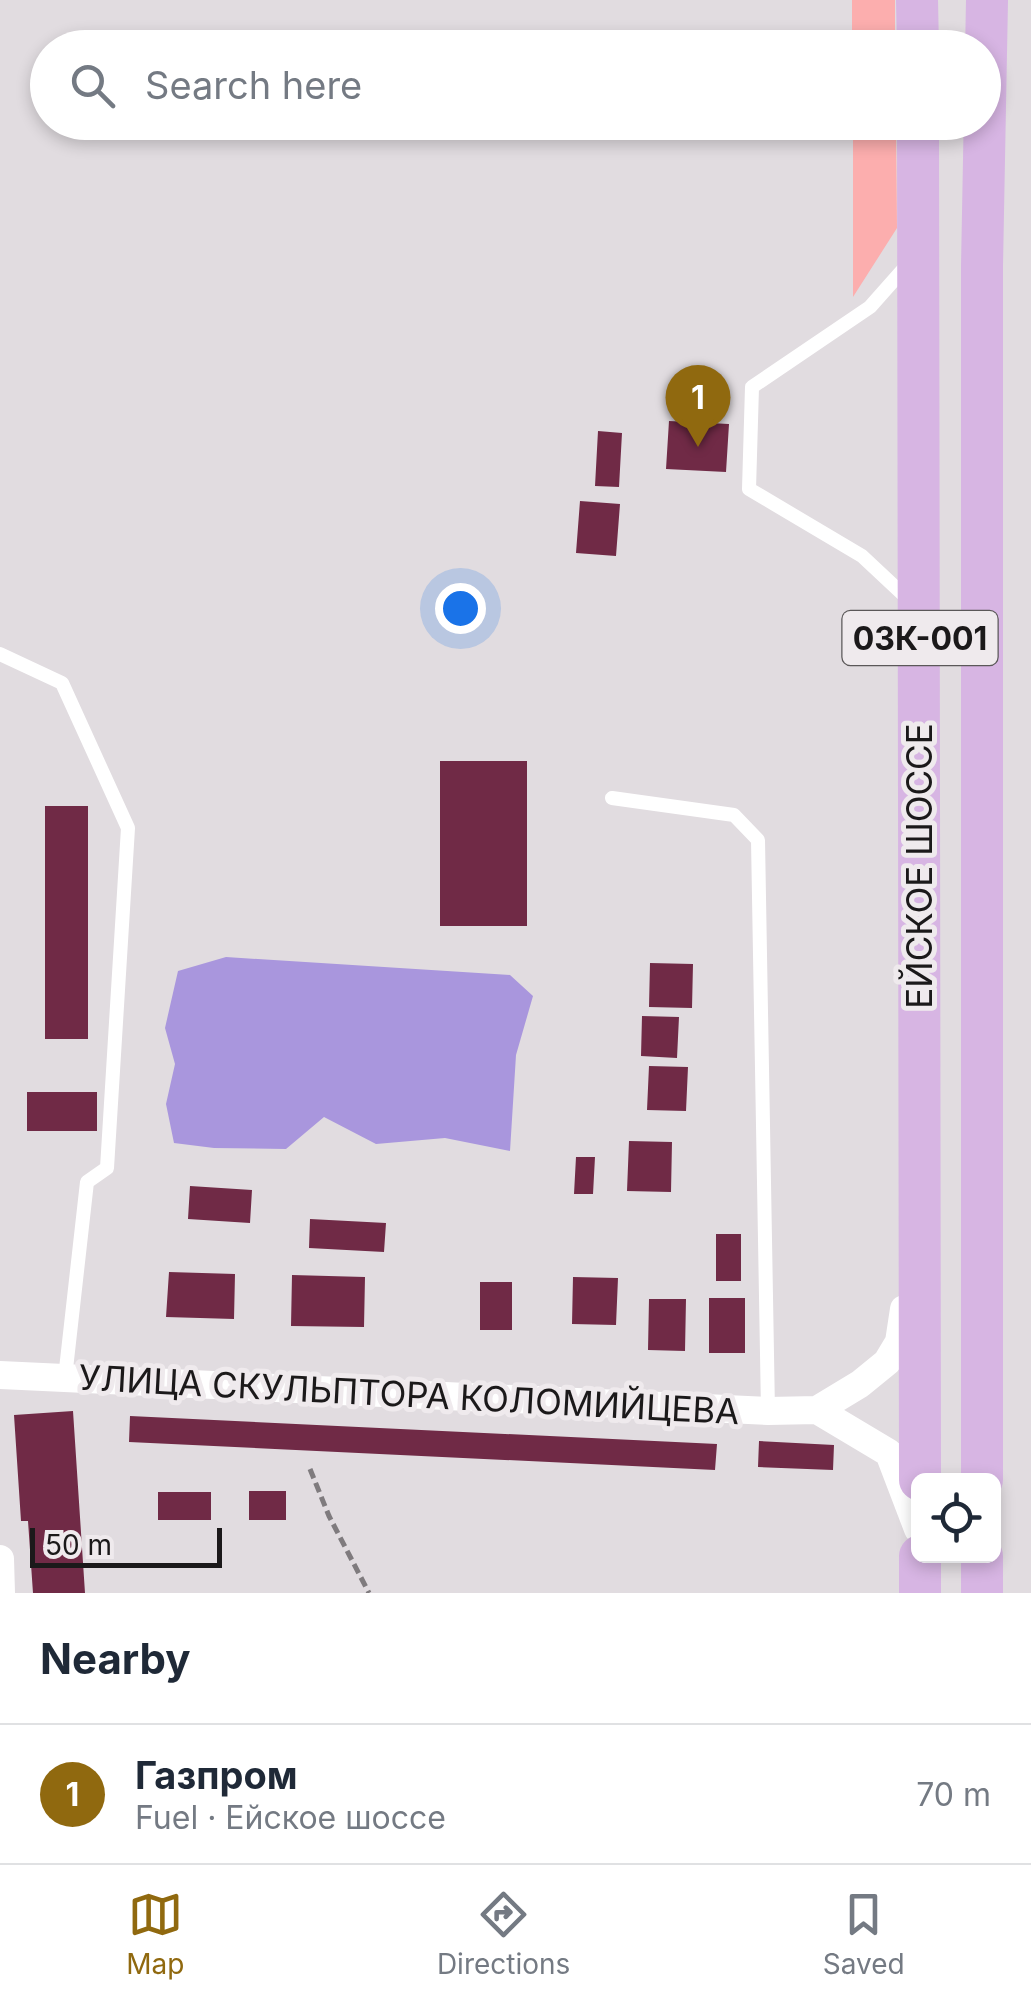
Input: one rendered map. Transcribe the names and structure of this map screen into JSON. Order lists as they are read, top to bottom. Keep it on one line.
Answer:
{"streets":{"main road":["03К-001","ЕЙСКОЕ ШОССЕ"],"street":["УЛИЦА СКУЛЬПТОРА КОЛОМИЙЦЕВА"]},"crossings":[["03К-001","ЕЙСКОЕ ШОССЕ"]],"scale_bar":"50 m","page":{"search":"Search here","pins":"1","scale":"50 m","heading":"Nearby","list":[{"mark":"1","name":"Газпром","note":"Fuel · Ейское шоссе","value":"70 m"}],"nav":["Map","Directions","Saved"]}}
